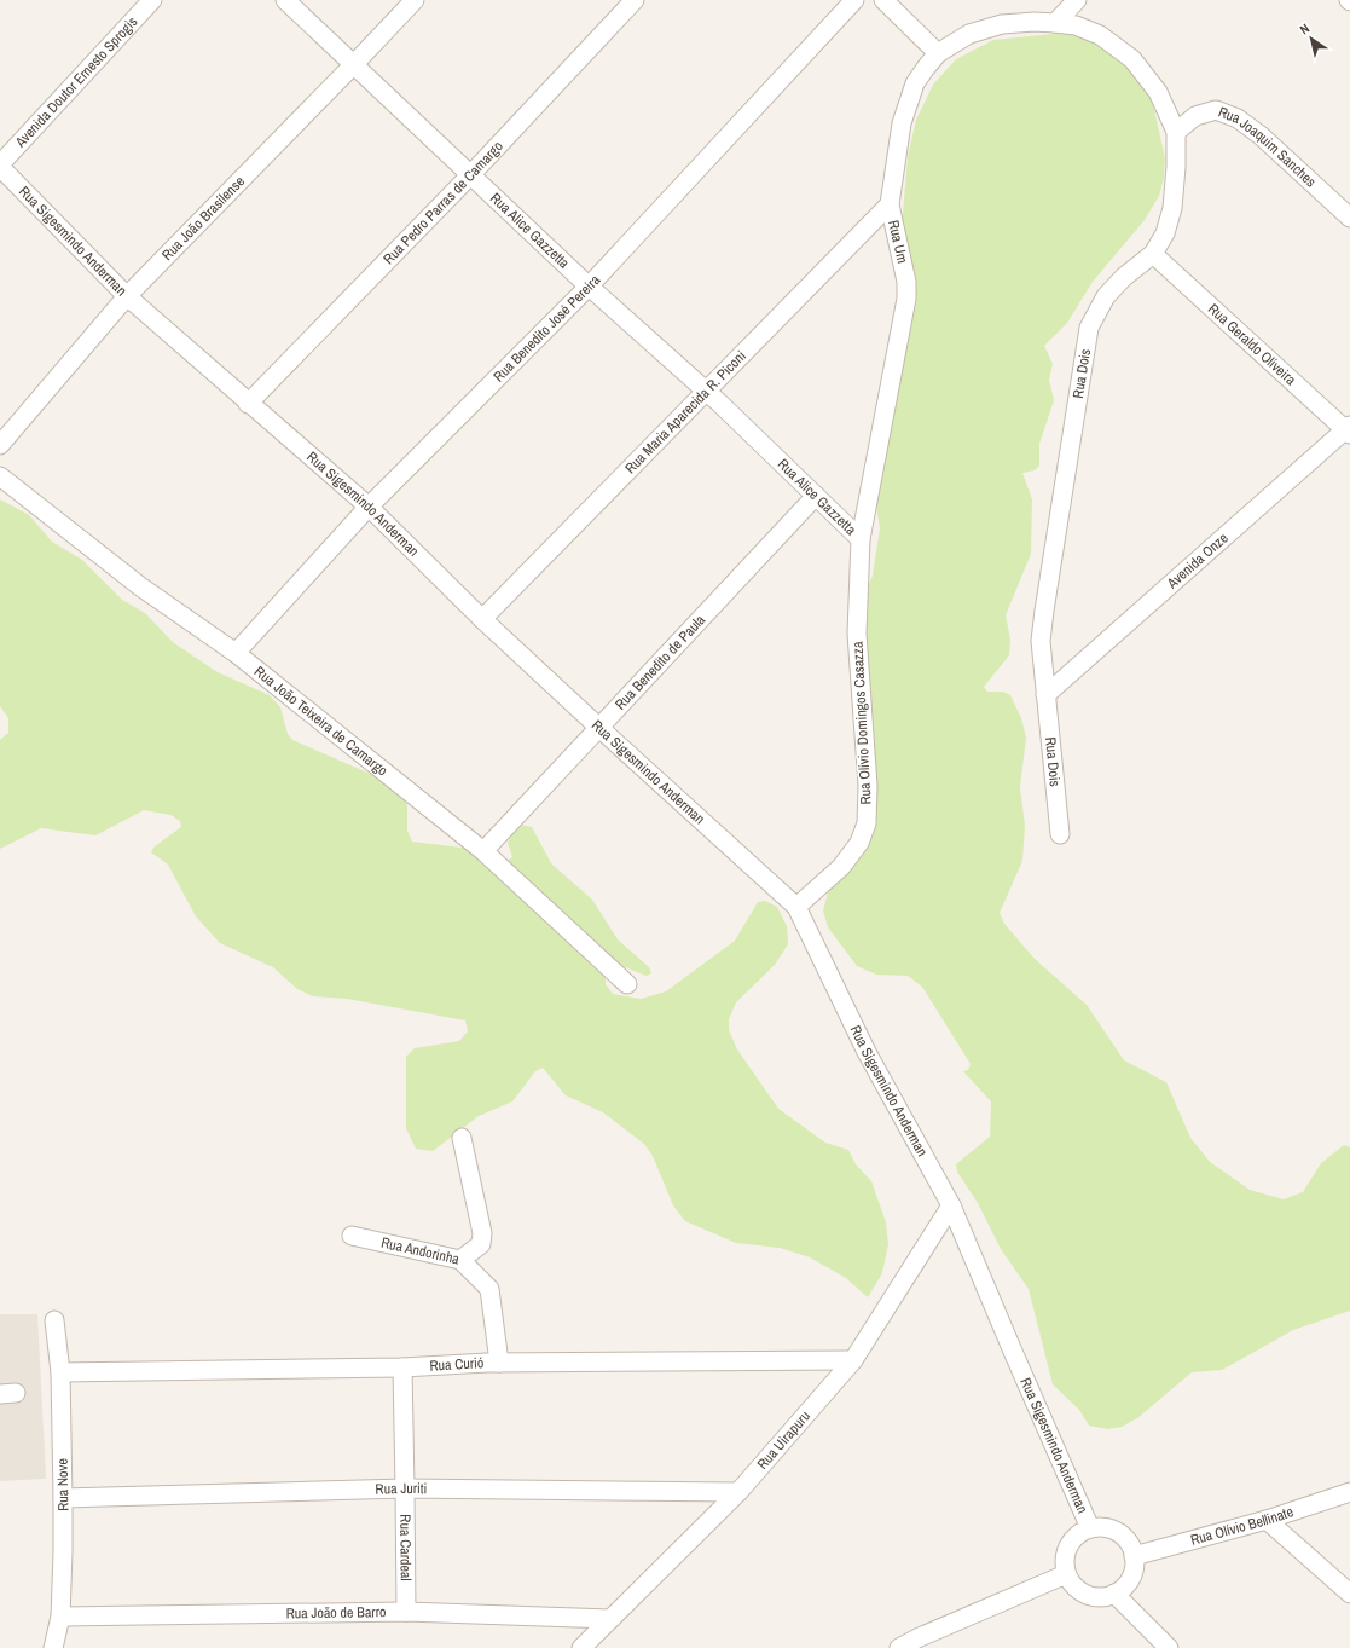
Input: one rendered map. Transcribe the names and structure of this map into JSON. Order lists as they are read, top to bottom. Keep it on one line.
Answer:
{"streets":{"street":["Avenida Doutor Ernesto Sprogis","Rua Joaquim Sanches","Rua Pedro Parras de Camargo","Rua João Brasilense","Rua Alice Gazzetta","Rua Sigesmindo Anderman","Rua Um","Rua Benedito José Pereira","Rua Geraldo Oliveira","Rua Dois","Rua Maria Aparecida R. Piconi","Avenida Onze","Rua Benedito de Paula","Rua João Teixeira de Camargo","Rua Olivio Domingos Casazza","Rua Andorinha","Rua Curió","Rua Uirapuru","Rua Nove","Rua Juriti","Rua Olívio Bellinate","Rua Cardeal","Rua João de Barro"]},"crossings":[["Avenida Doutor Ernesto Sprogis","Rua Sigesmindo Anderman"],["Rua Joaquim Sanches","Rua Dois"],["Rua Pedro Parras de Camargo","Rua Alice Gazzetta"],["Rua Pedro Parras de Camargo","Rua Sigesmindo Anderman"],["Rua João Brasilense","Rua Alice Gazzetta"],["Rua João Brasilense","Rua Sigesmindo Anderman"],["Rua Alice Gazzetta","Rua Um"],["Rua Alice Gazzetta","Rua Benedito José Pereira"],["Rua Alice Gazzetta","Rua Maria Aparecida R. Piconi"],["Rua Alice Gazzetta","Rua Benedito de Paula"],["Rua Alice Gazzetta","Rua Olivio Domingos Casazza"],["Rua Sigesmindo Anderman","Rua Benedito José Pereira"],["Rua Sigesmindo Anderman","Rua Maria Aparecida R. Piconi"],["Rua Sigesmindo Anderman","Rua Benedito de Paula"],["Rua Sigesmindo Anderman","Rua Olivio Domingos Casazza"],["Rua Sigesmindo Anderman","Rua Uirapuru"],["Rua Sigesmindo Anderman","Rua Olívio Bellinate"],["Rua Um","Rua Dois"],["Rua Um","Rua Maria Aparecida R. Piconi"],["Rua Um","Rua Olivio Domingos Casazza"],["Rua Benedito José Pereira","Rua João Teixeira de Camargo"],["Rua Geraldo Oliveira","Rua Dois"],["Rua Geraldo Oliveira","Avenida Onze"],["Rua Dois","Avenida Onze"],["Rua Benedito de Paula","Rua João Teixeira de Camargo"],["Rua Andorinha","Rua Curió"],["Rua Curió","Rua Uirapuru"],["Rua Curió","Rua Nove"],["Rua Curió","Rua Cardeal"],["Rua Uirapuru","Rua Juriti"],["Rua Uirapuru","Rua João de Barro"],["Rua Nove","Rua Juriti"],["Rua Nove","Rua João de Barro"],["Rua Juriti","Rua Cardeal"],["Rua Cardeal","Rua João de Barro"]],"north":"top left"}
